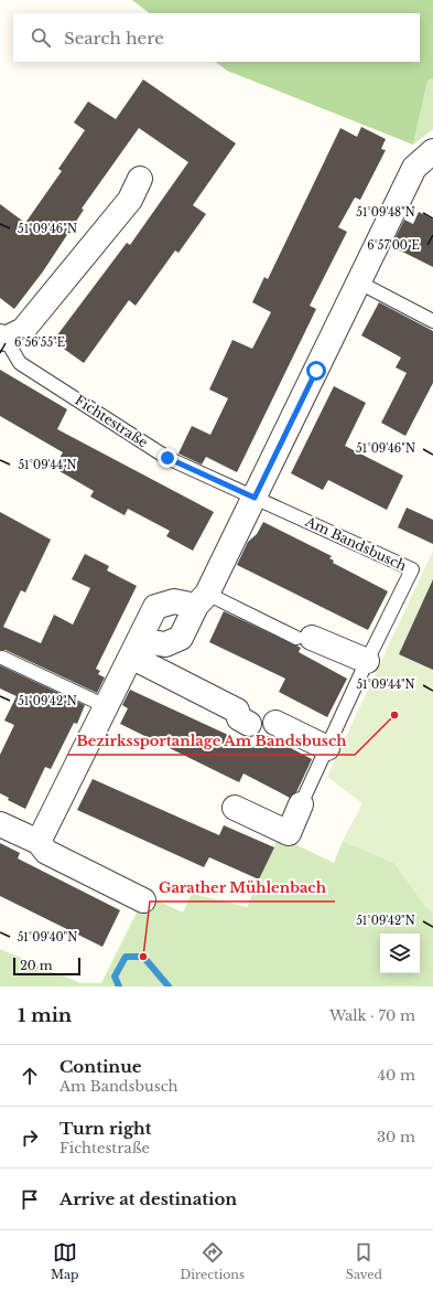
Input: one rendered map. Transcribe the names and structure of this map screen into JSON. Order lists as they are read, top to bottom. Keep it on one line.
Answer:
{"streets":{"street":["Fichtestraße","Am Bandsbusch"]},"crossings":[["Fichtestraße","Am Bandsbusch"]],"places":["Bezirkssportanlage Am Bandsbusch","Garather Mühlenbach"],"scale_bar":"20 m","page":{"search":"Search here","scale":"20 m","heading":["1 min","Walk · 70 m"],"list":[["Continue","Am Bandsbusch","40 m"],["Turn right","Fichtestraße","30 m"],"Arrive at destination"],"nav":["Map","Directions","Saved"]},"coordinates":["51°09'48\"N","51°09'46\"N","6°57'00\"E","6°56'55\"E","51°09'44\"N","51°09'42\"N","51°09'40\"N"]}
